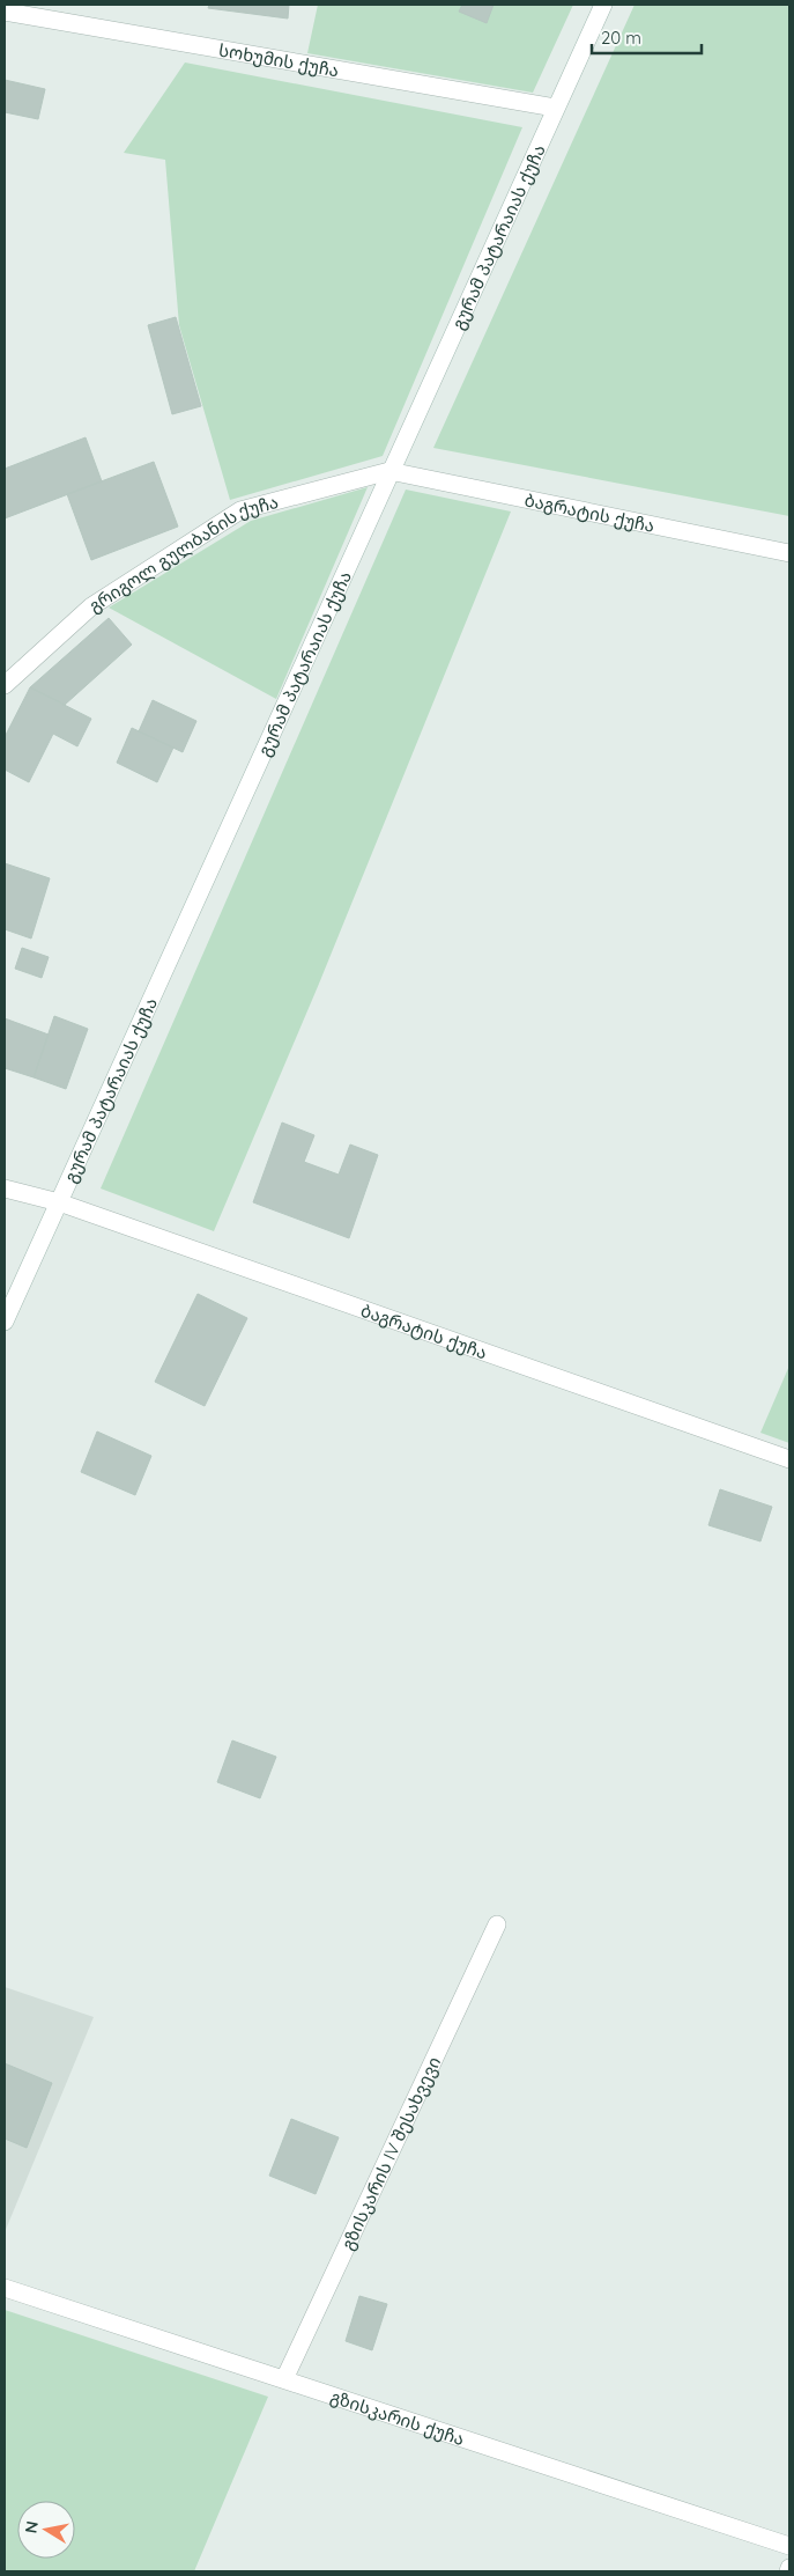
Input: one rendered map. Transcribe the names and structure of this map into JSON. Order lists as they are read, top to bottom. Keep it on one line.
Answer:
{"streets":{"street":["სოხუმის ქუჩა","გურამ პატარაიას ქუჩა","ბაგრატის ქუჩა","გრიგოლ გულბანის ქუჩა","გზისკარის IV შესახვევი","გზისკარის ქუჩა"]},"crossings":[["სოხუმის ქუჩა","გურამ პატარაიას ქუჩა"],["გურამ პატარაიას ქუჩა","ბაგრატის ქუჩა"],["გურამ პატარაიას ქუჩა","გრიგოლ გულბანის ქუჩა"],["ბაგრატის ქუჩა","გრიგოლ გულბანის ქუჩა"],["გზისკარის IV შესახვევი","გზისკარის ქუჩა"]],"scale_bar":"20 m","north":"left"}
